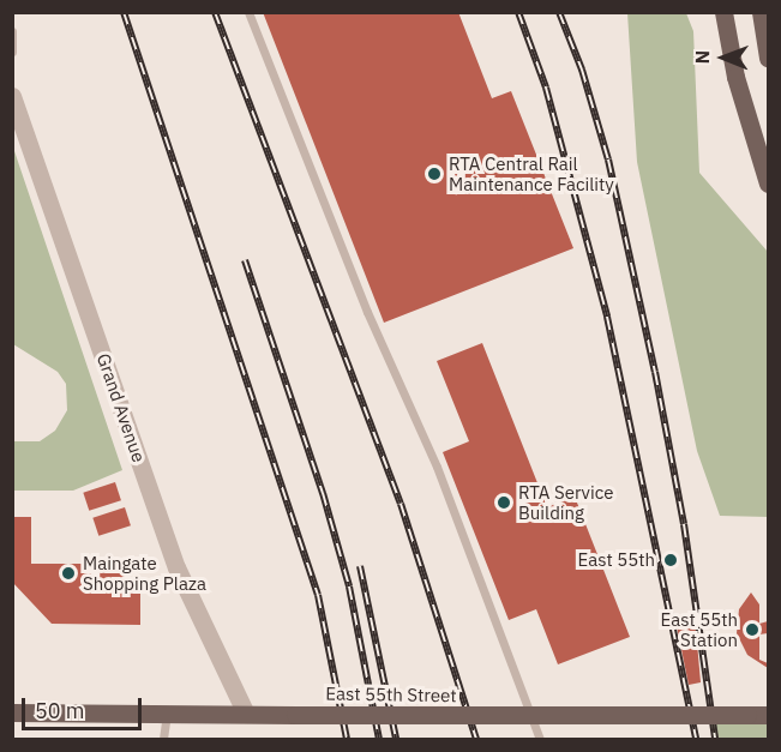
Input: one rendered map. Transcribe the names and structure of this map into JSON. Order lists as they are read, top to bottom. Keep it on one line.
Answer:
{"streets":{"main road":["East 55th Street"],"street":["Grand Avenue"]},"crossings":[["Grand Avenue","East 55th Street"]],"places":["RTA Central Rail Maintenance Facility","RTA Service Building","East 55th","Maingate Shopping Plaza","East 55th Station"],"scale_bar":"50 m","north":"left"}
